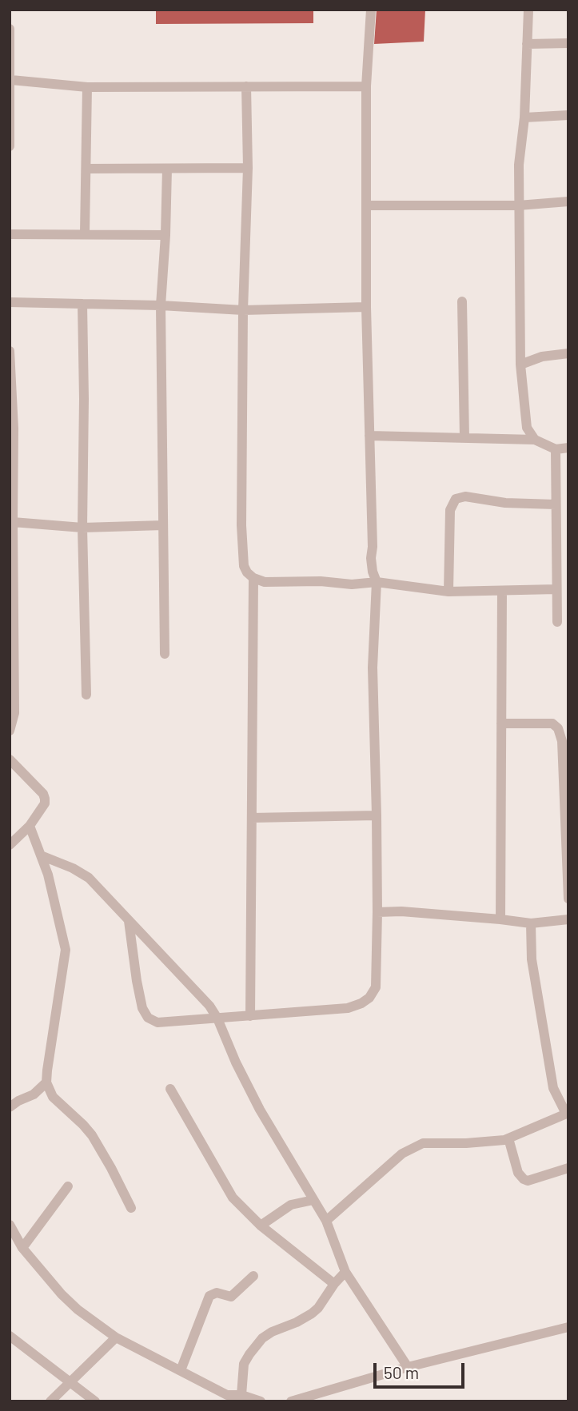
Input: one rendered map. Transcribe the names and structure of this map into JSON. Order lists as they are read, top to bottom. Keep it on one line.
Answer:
{"scale_bar":"50 m"}
